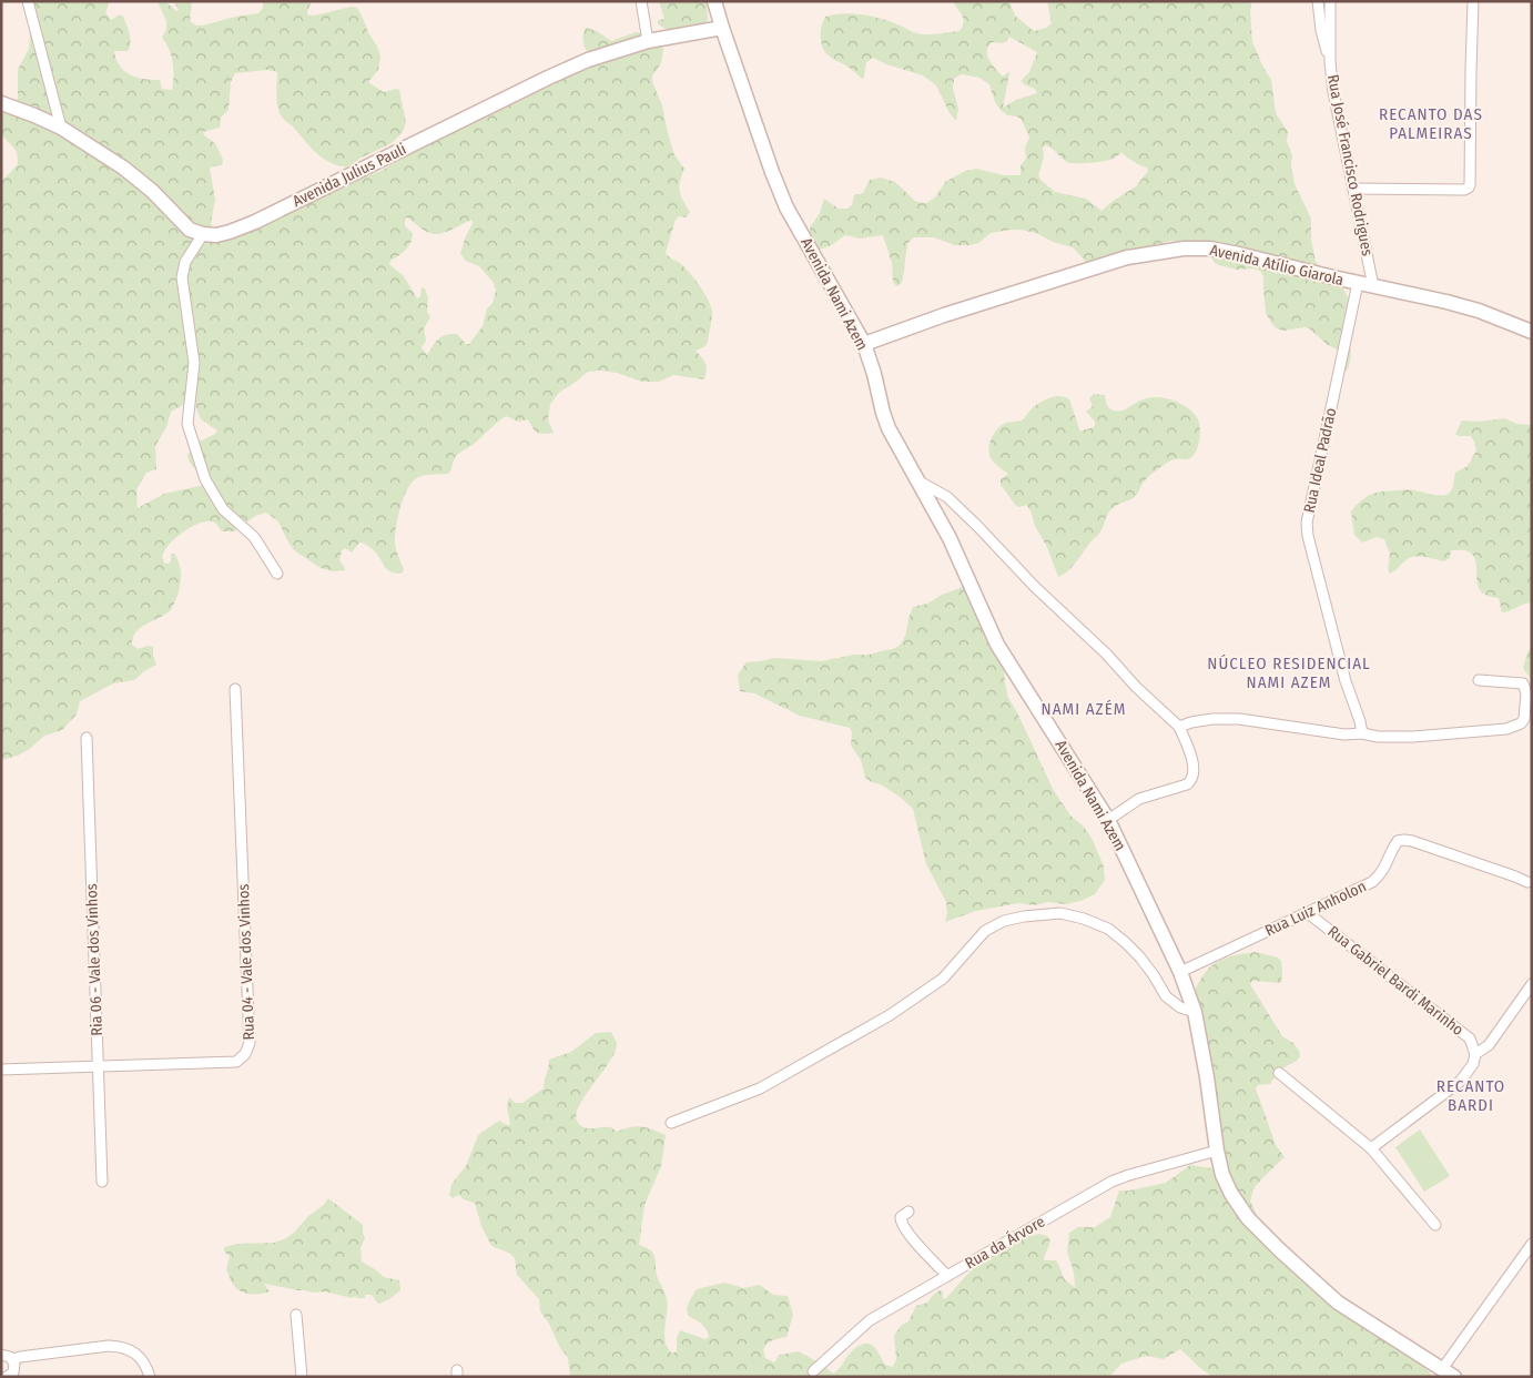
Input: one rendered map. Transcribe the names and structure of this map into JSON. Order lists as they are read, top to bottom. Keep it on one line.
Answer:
{"streets":{"street":["Rua José Francisco Rodrigues","Avenida Julius Pauli","Avenida Atílio Giarola","Avenida Nami Azem","Rua Ideal Padrão","Rua Luiz Anholon","Ria 06 - Vale dos Vinhos","Rua 04 - Vale dos Vinhos","Rua Gabriel Bardi Marinho","Rua da Árvore"]},"crossings":[["Rua José Francisco Rodrigues","Avenida Atílio Giarola"],["Avenida Julius Pauli","Avenida Nami Azem"],["Avenida Atílio Giarola","Avenida Nami Azem"],["Avenida Atílio Giarola","Rua Ideal Padrão"],["Avenida Nami Azem","Rua Luiz Anholon"],["Avenida Nami Azem","Rua da Árvore"],["Rua Luiz Anholon","Rua Gabriel Bardi Marinho"],["Ria 06 - Vale dos Vinhos","Rua 04 - Vale dos Vinhos"]],"districts":["RECANTO DAS PALMEIRAS","NÚCLEO RESIDENCIAL NAMI AZEM","NAMI AZÉM","RECANTO BARDI"]}
